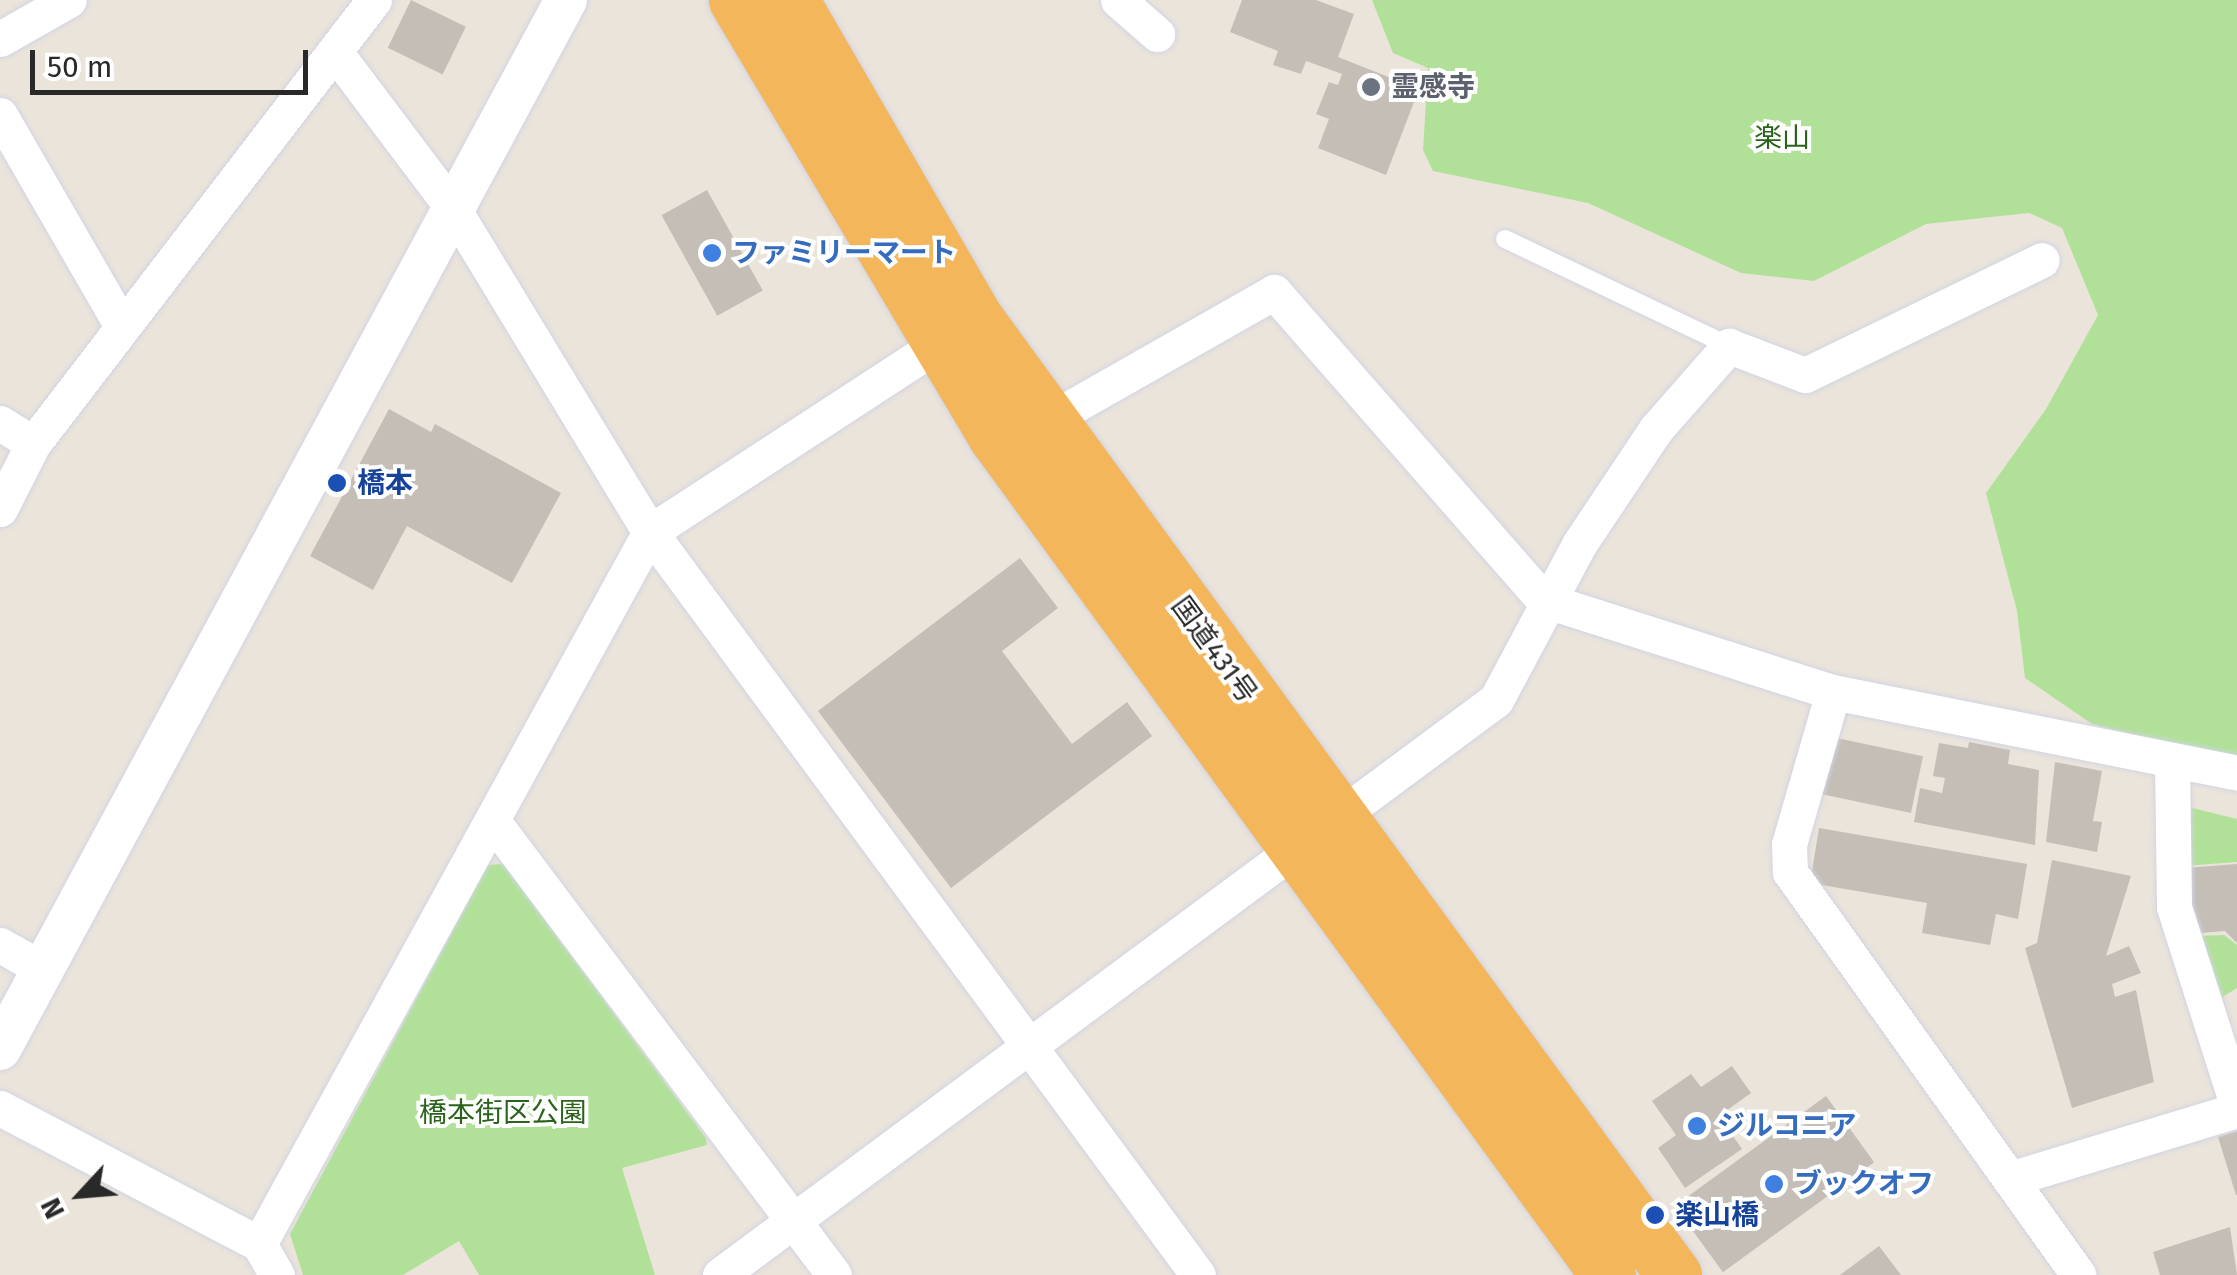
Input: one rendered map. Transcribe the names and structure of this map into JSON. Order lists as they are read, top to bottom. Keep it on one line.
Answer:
{"streets":{"highway":["国道431号"]},"parks":["楽山","橋本街区公園"],"places":["霊感寺","ファミリーマート","橋本","ジルコニア","ブックオフ","楽山橋"],"scale_bar":"50 m","north":"bottom left"}
